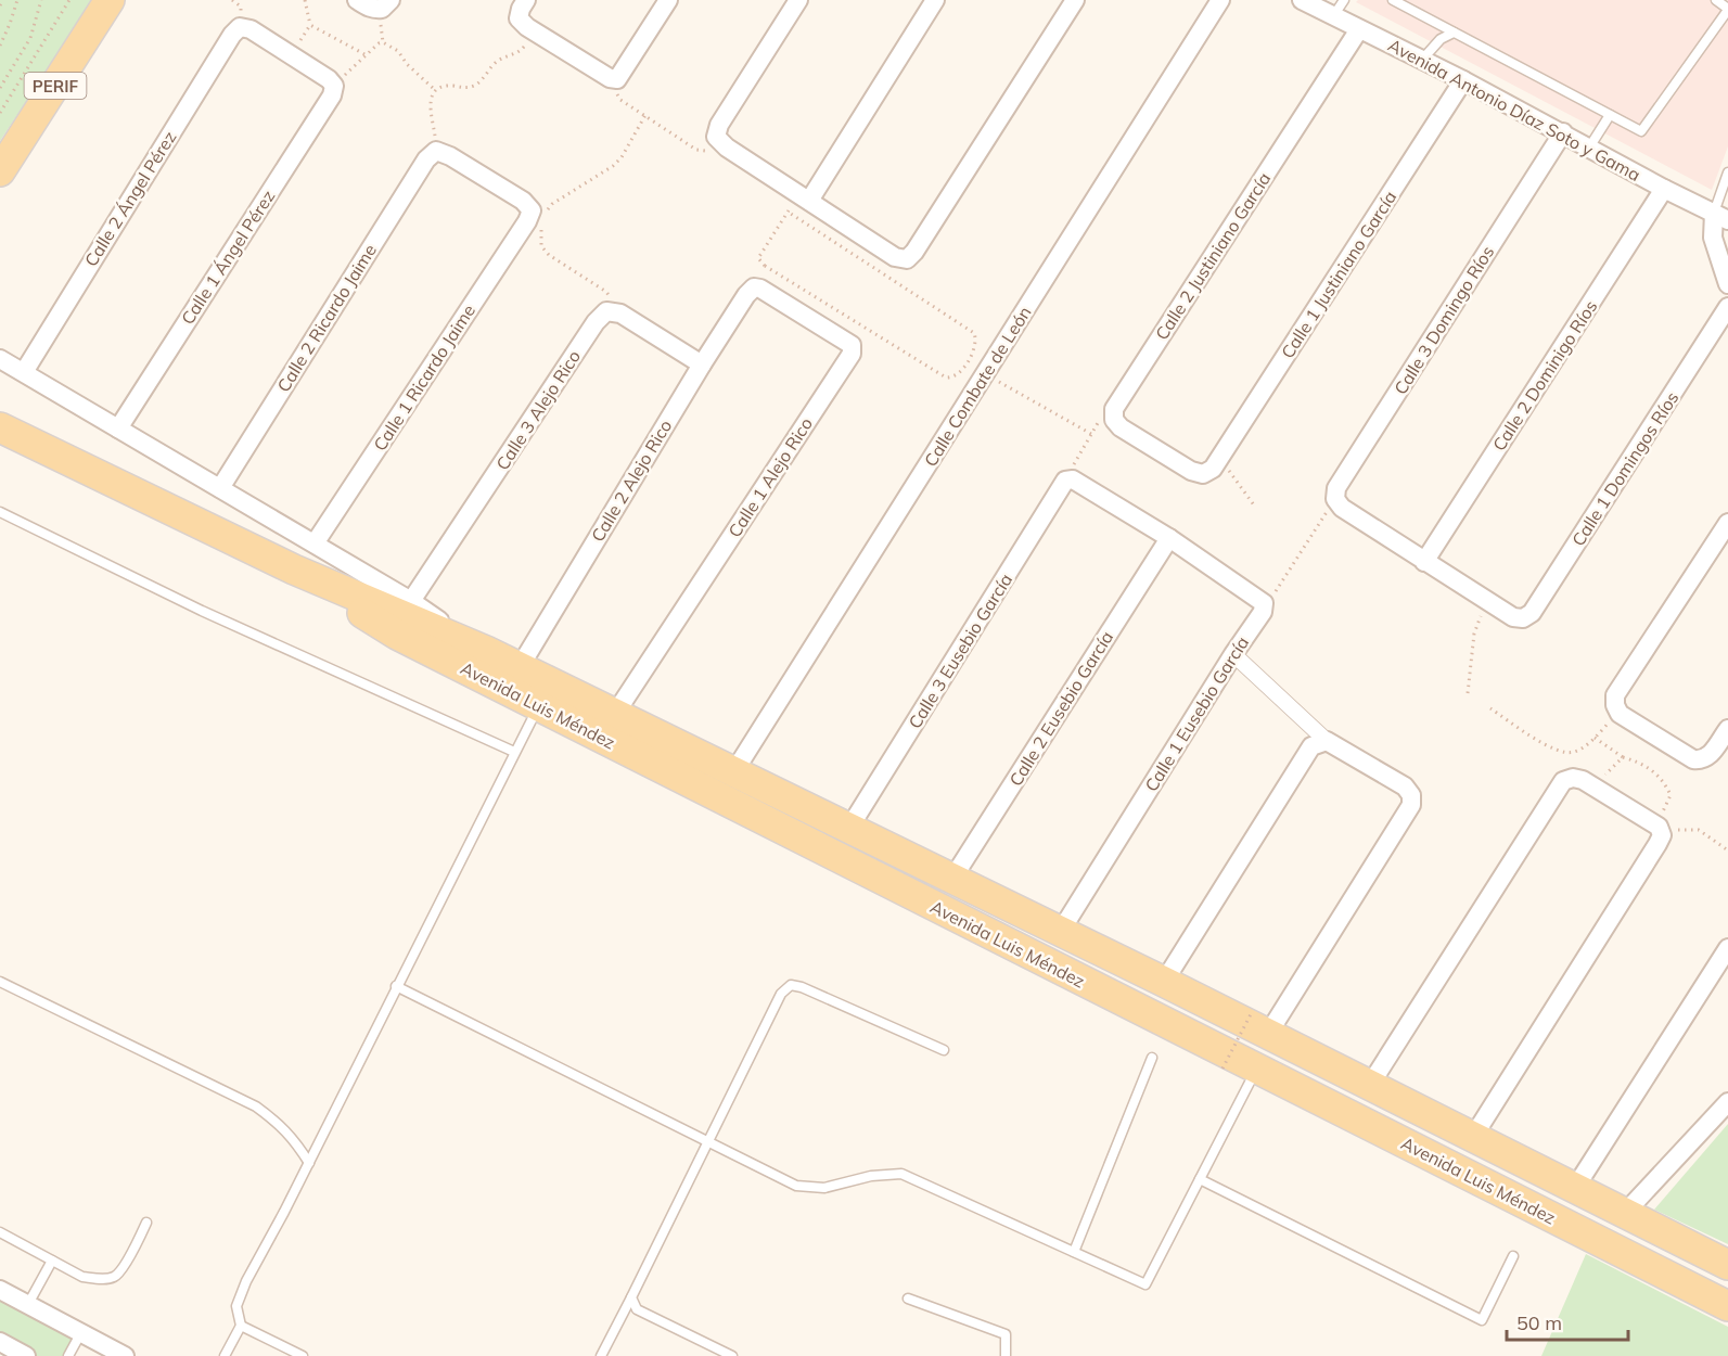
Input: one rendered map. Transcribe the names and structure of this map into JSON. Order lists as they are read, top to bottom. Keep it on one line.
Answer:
{"streets":{"main road":["PERIF","Avenida Luis Méndez"],"street":["Avenida Antonio Díaz Soto y Gama","Calle 2 Ángel Pérez","Calle 2 Justiniano García","Calle 1 Ángel Pérez","Calle 1 Justiniano García","Calle 2 Ricardo Jaime","Calle 3 Domingo Ríos","Calle 2 Dominigo Ríos","Calle 1 Ricardo Jaime","Calle Combate de León","Calle 3 Alejo Rico","Calle 1 Domingos Ríos","Calle 1 Alejo Rico","Calle 2 Alejo Rico","Calle 3 Eusebio García","Calle 2 Eusebio García","Calle 1 Eusebio García"]},"crossings":[["Avenida Antonio Díaz Soto y Gama","Calle 2 Justiniano García"],["Avenida Antonio Díaz Soto y Gama","Calle 1 Justiniano García"],["Avenida Antonio Díaz Soto y Gama","Calle 3 Domingo Ríos"],["Avenida Antonio Díaz Soto y Gama","Calle 2 Dominigo Ríos"],["Calle 2 Ángel Pérez","Avenida Luis Méndez"],["Calle 1 Ángel Pérez","Avenida Luis Méndez"],["Calle 2 Ricardo Jaime","Avenida Luis Méndez"],["Calle 1 Ricardo Jaime","Avenida Luis Méndez"],["Calle Combate de León","Avenida Luis Méndez"],["Calle 3 Alejo Rico","Avenida Luis Méndez"],["Calle 1 Alejo Rico","Calle 2 Alejo Rico"],["Calle 1 Alejo Rico","Avenida Luis Méndez"],["Calle 2 Alejo Rico","Avenida Luis Méndez"],["Calle 3 Eusebio García","Avenida Luis Méndez"],["Avenida Luis Méndez","Calle 2 Eusebio García"],["Avenida Luis Méndez","Calle 1 Eusebio García"]],"scale_bar":"50 m"}
